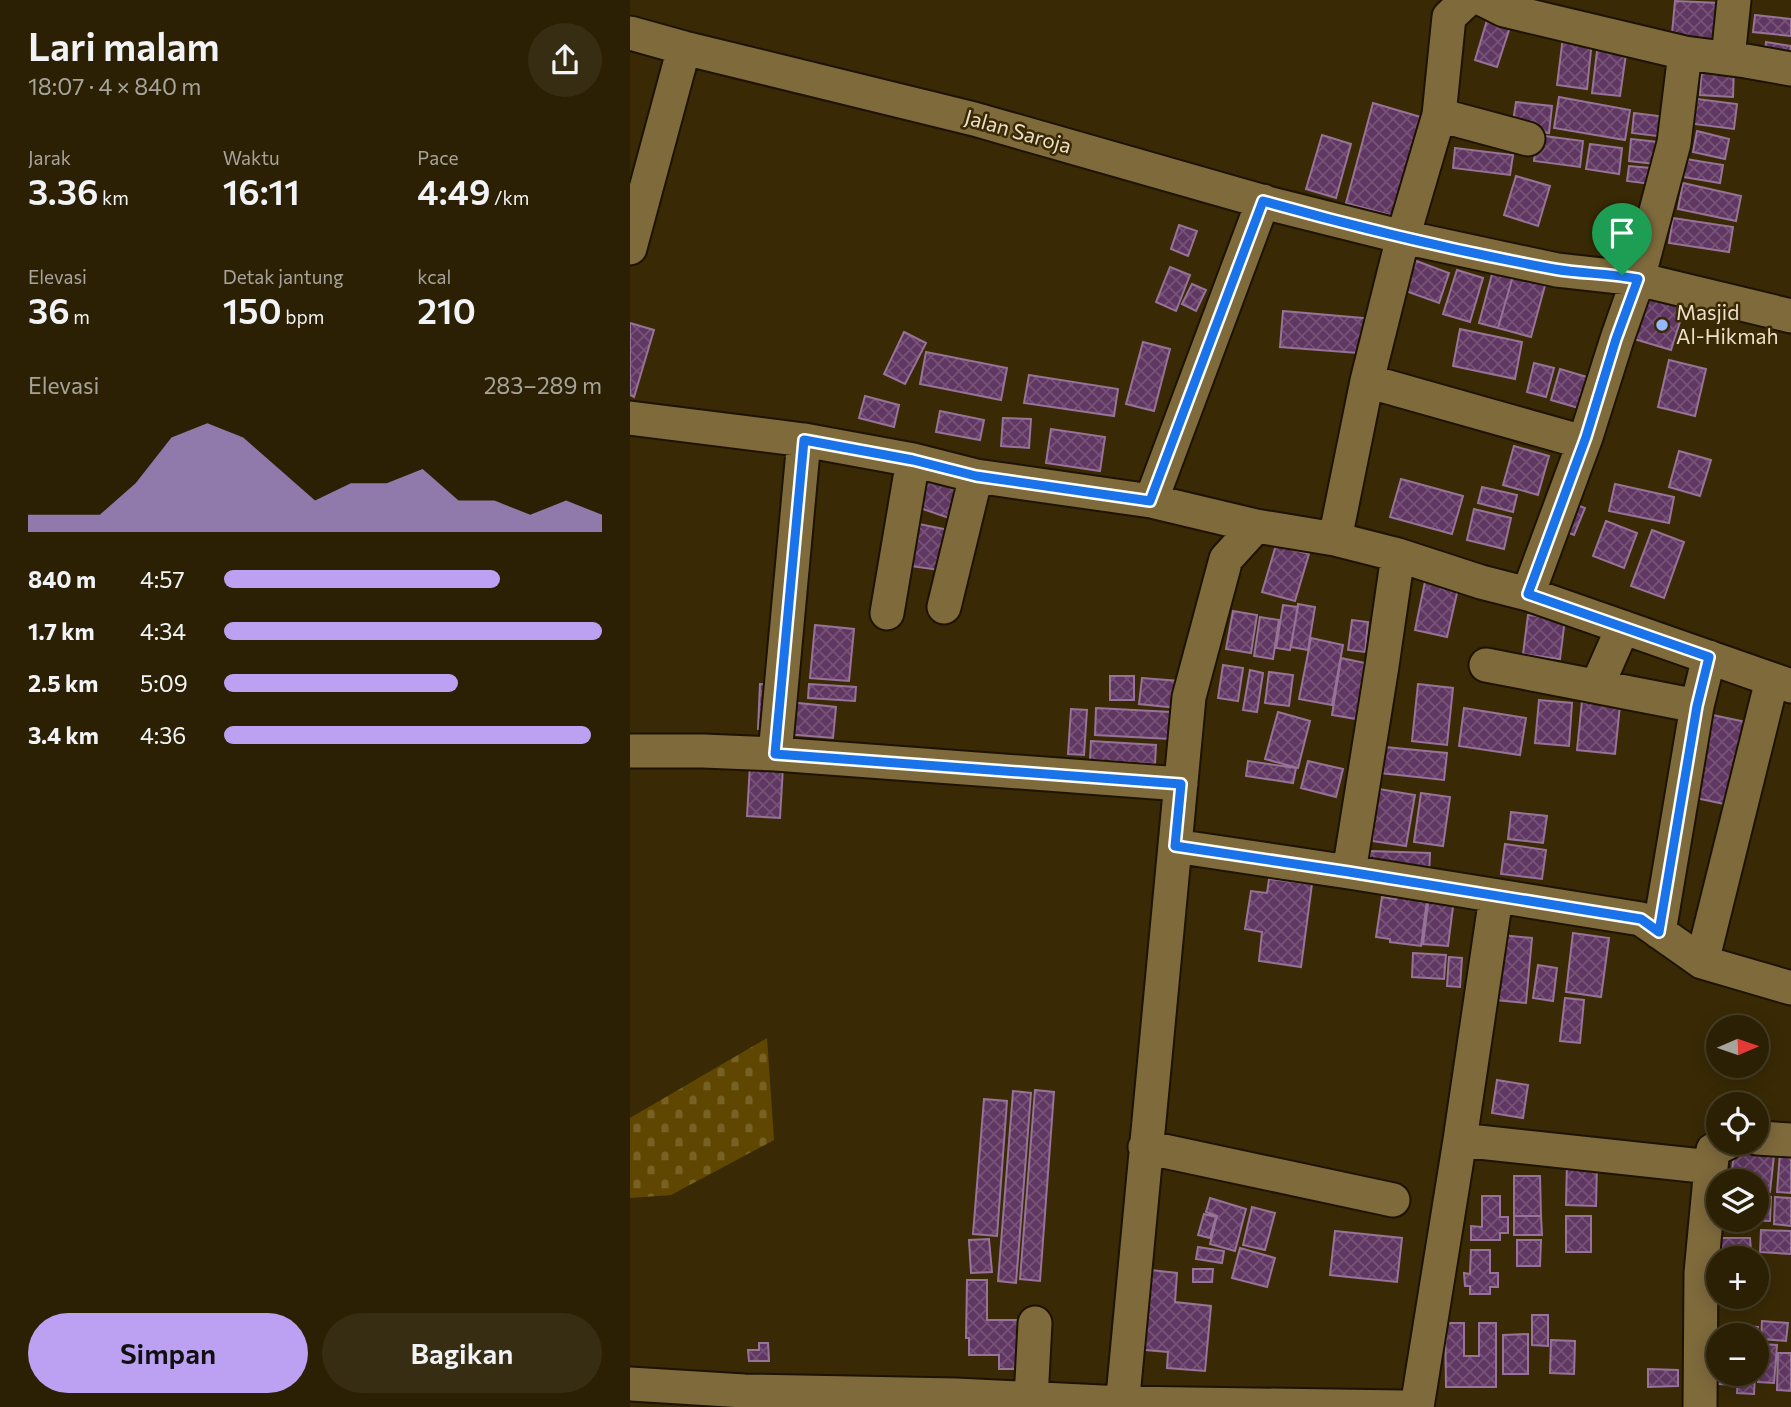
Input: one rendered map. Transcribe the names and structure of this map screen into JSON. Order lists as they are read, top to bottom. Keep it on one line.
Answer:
{"streets":{"street":["Jalan Saroja"]},"places":["Masjid Al-Hikmah"],"north":"right","page":{"heading":["Lari malam","18:07 · 4 × 840 m"],"stats":[["Jarak","3.36 km"],["Waktu","16:11"],["Pace","4:49 /km"],["Elevasi","36 m"],["Detak jantung","150 bpm"],["kcal","210"]],"chart":["Elevasi","283–289 m"],"list":[{"name":"840 m","note":"4:57"},{"name":"1.7 km","note":"4:34"},{"name":"2.5 km","note":"5:09"},{"name":"3.4 km","note":"4:36"}],"map_buttons":["+","−"],"buttons":["Simpan","Bagikan"]}}
